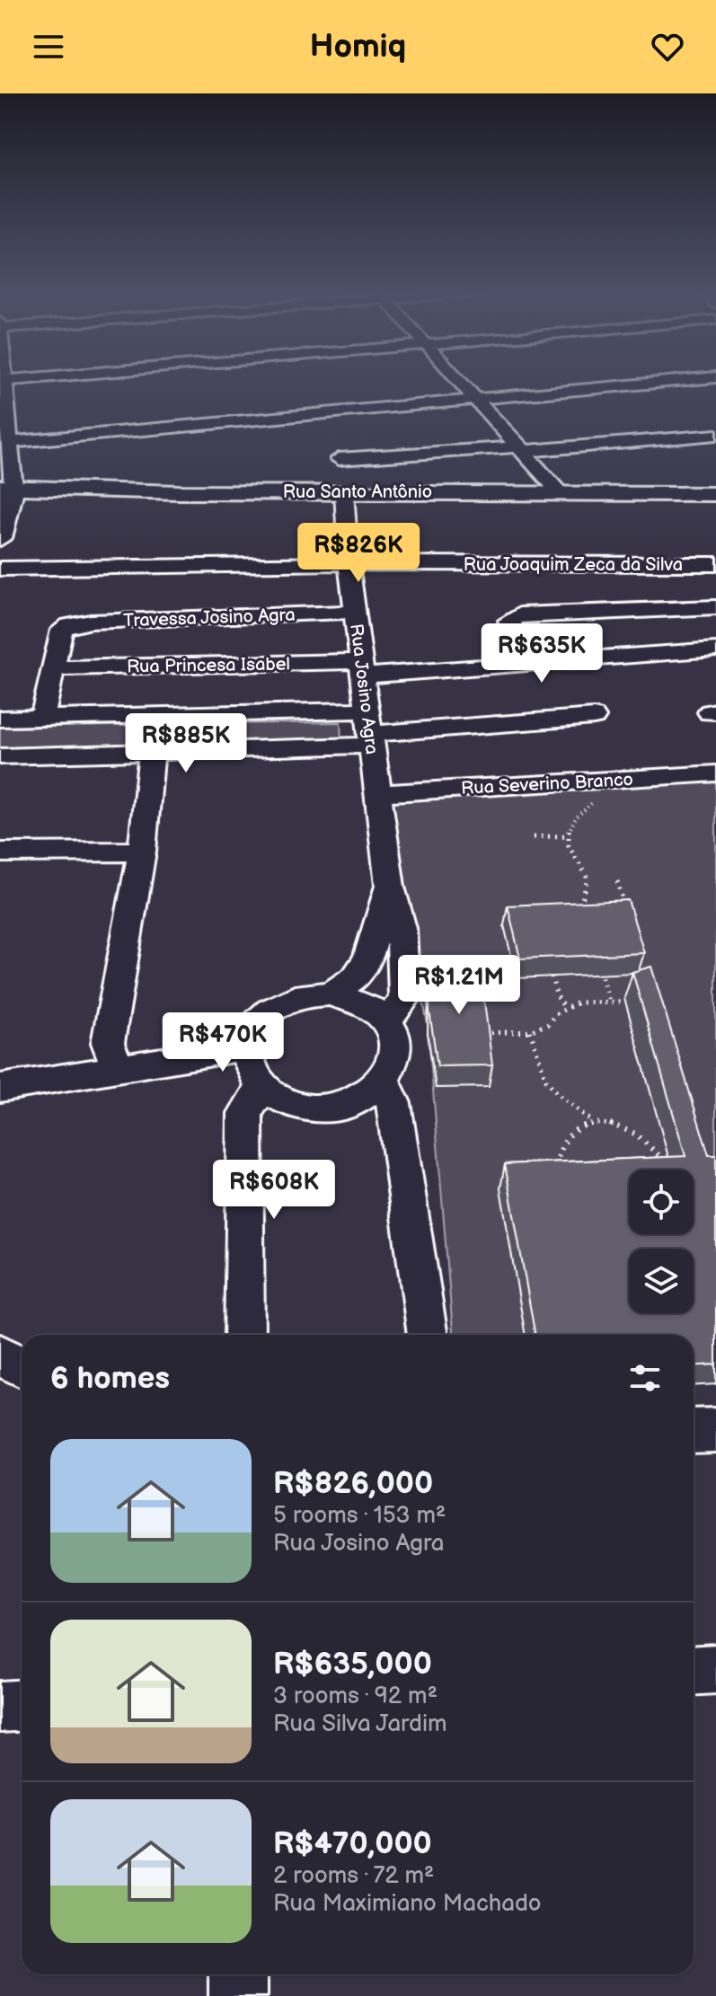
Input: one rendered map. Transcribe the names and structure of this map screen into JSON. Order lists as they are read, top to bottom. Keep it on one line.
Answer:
{"streets":{"main road":["Rua Santo Antônio"],"street":["Rua Joaquim Zeca da Silva","Travessa Josino Agra","Rua Princesa Isabel","Rua Josino Agra","Rua Severino Branco"]},"crossings":[["Rua Santo Antônio","Rua Josino Agra"],["Rua Joaquim Zeca da Silva","Rua Josino Agra"],["Travessa Josino Agra","Rua Princesa Isabel"],["Travessa Josino Agra","Rua Josino Agra"],["Rua Princesa Isabel","Rua Josino Agra"],["Rua Josino Agra","Rua Severino Branco"]],"page":{"header":"Homiq","price":["R$826K","R$635K","R$885K","R$1.21M","R$470K","R$608K"],"heading":"6 homes","list":[{"name":"R$826,000","note":"5 rooms · 153 m² · Rua Josino Agra"},{"name":"R$635,000","note":"3 rooms · 92 m² · Rua Silva Jardim"},{"name":"R$470,000","note":"2 rooms · 72 m² · Rua Maximiano Machado"}]}}
